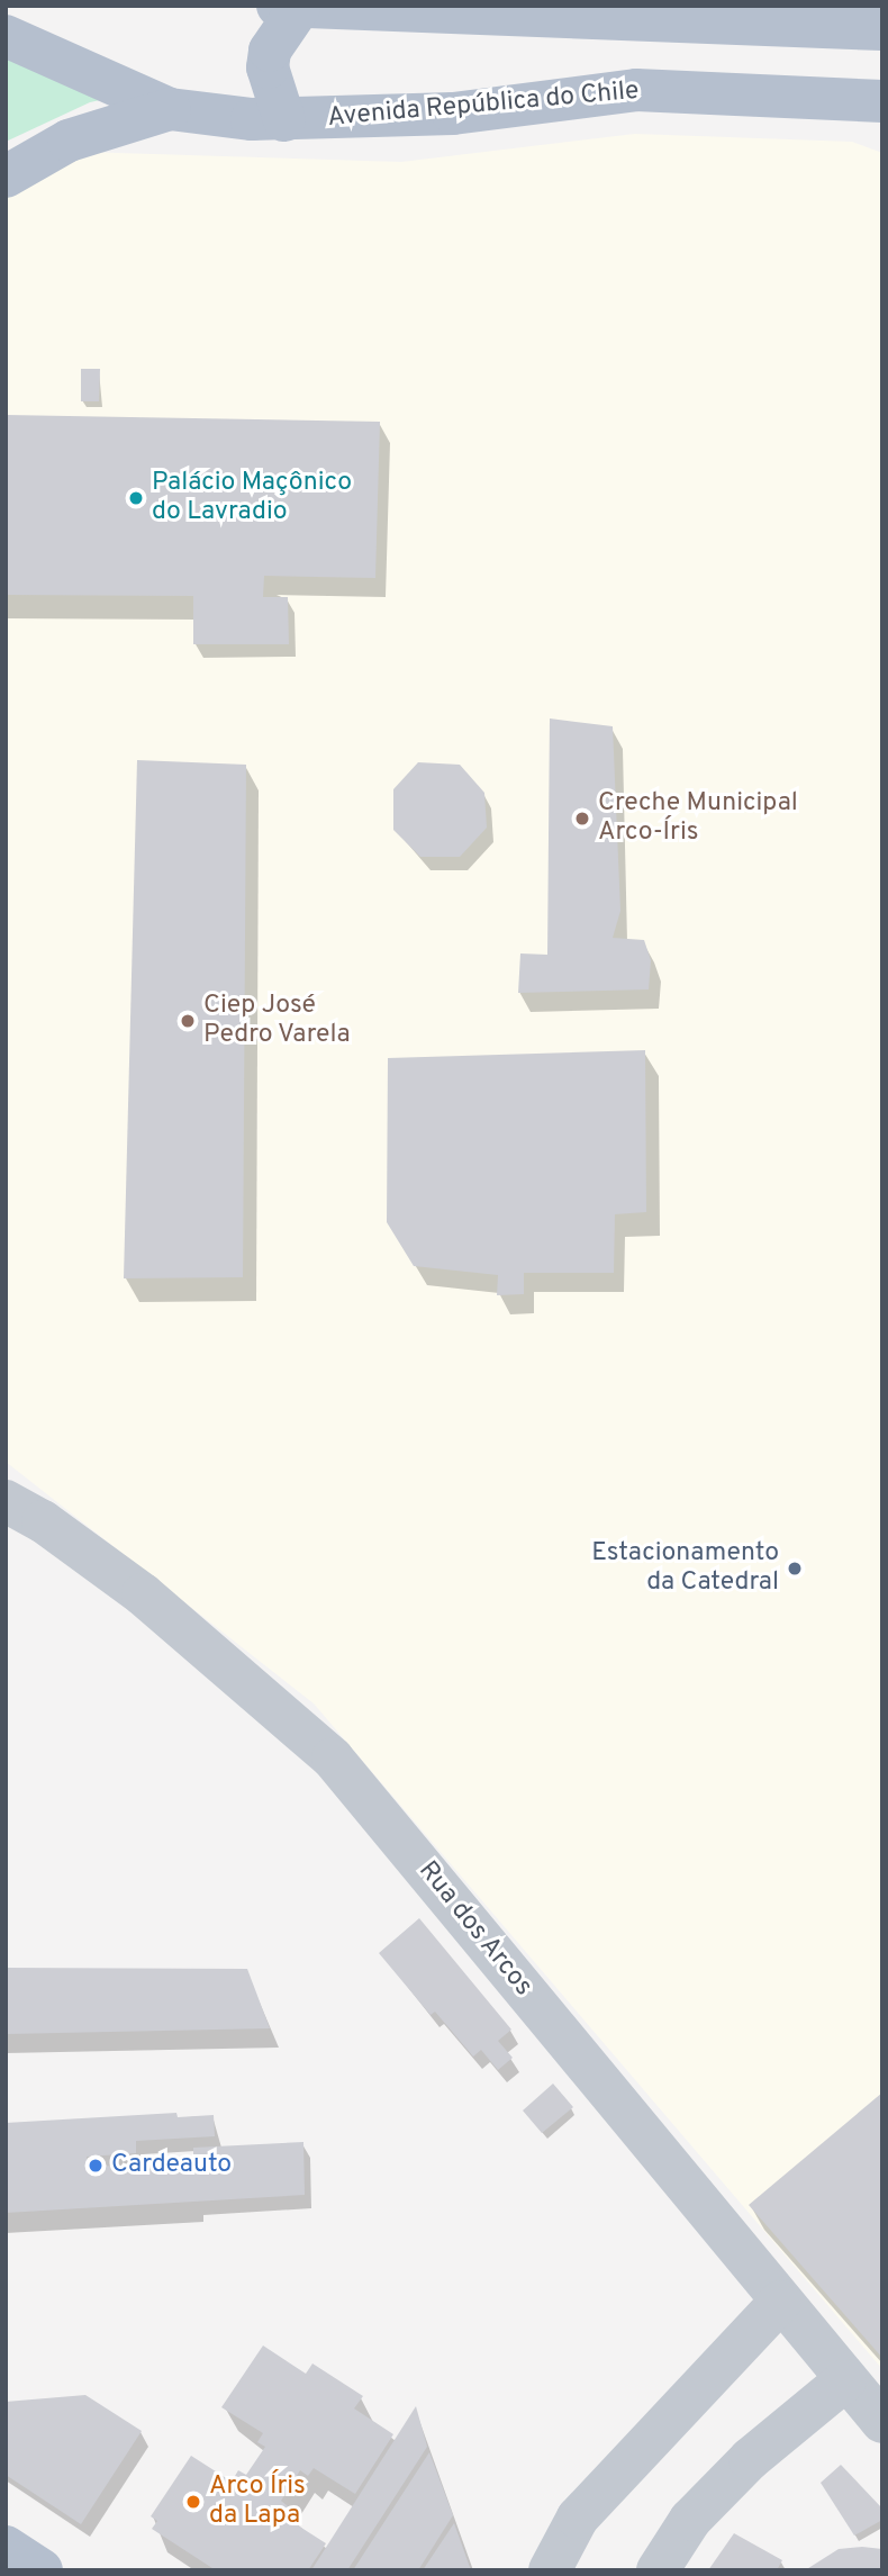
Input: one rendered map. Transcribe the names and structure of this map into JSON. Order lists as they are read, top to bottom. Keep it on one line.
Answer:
{"streets":{"main road":["Avenida República do Chile"],"street":["Rua dos Arcos"]},"places":["Palácio Maçônico do Lavradio","Creche Municipal Arco-Íris","Ciep José Pedro Varela","Estacionamento da Catedral","Cardeauto","Arco Íris da Lapa"]}
